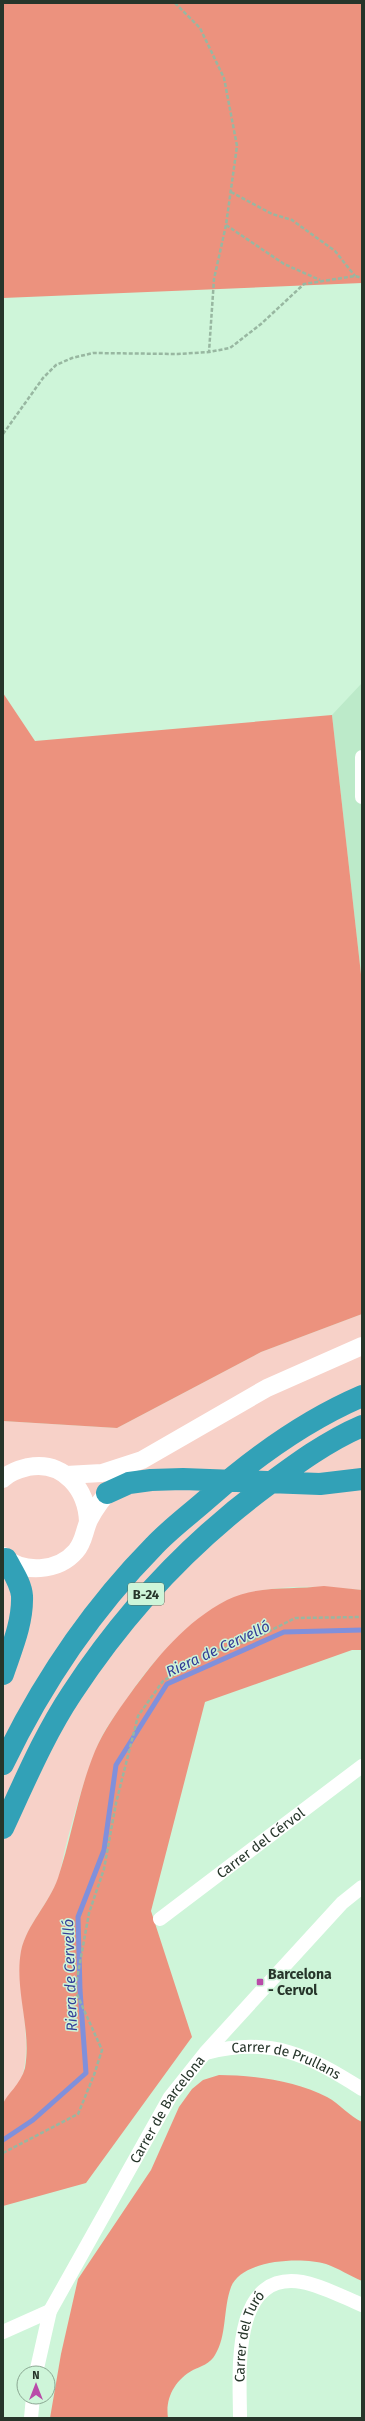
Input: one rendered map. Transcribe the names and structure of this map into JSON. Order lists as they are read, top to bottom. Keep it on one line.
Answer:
{"streets":{"highway":["B-24"],"street":["Carrer del Cérvol","Carrer de Prullans","Carrer de Barcelona","Carrer del Turó"]},"crossings":[["Carrer de Prullans","Carrer de Barcelona"]],"water":["Riera de Cervelló"],"places":{"transit":["Barcelona - Cervol"]},"north":"top"}
